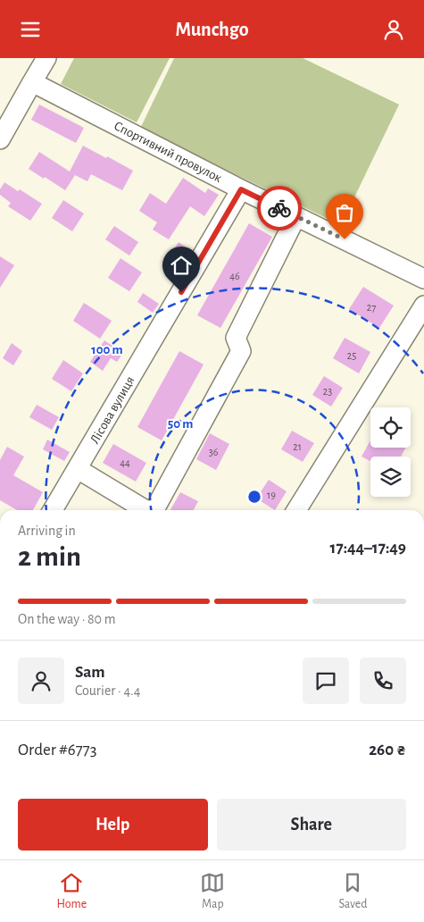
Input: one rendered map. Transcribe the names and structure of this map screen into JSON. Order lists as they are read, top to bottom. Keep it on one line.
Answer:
{"streets":{"street":["Спортивний провулок","Лісова вулиця"]},"crossings":[["Спортивний провулок","Лісова вулиця"]],"house_numbers":["46","27","25","23","21","36","44","19"],"page":{"header":"Munchgo","heading":["2 min","Arriving in","17:44–17:49"],"panel":["Sam","Courier · 4.4","Order #6773","260 ₴"],"bar":"On the way · 80 m","buttons":["Help","Share"],"tabs":["Home","Map","Saved"]},"rings":["100 m","50 m"]}
